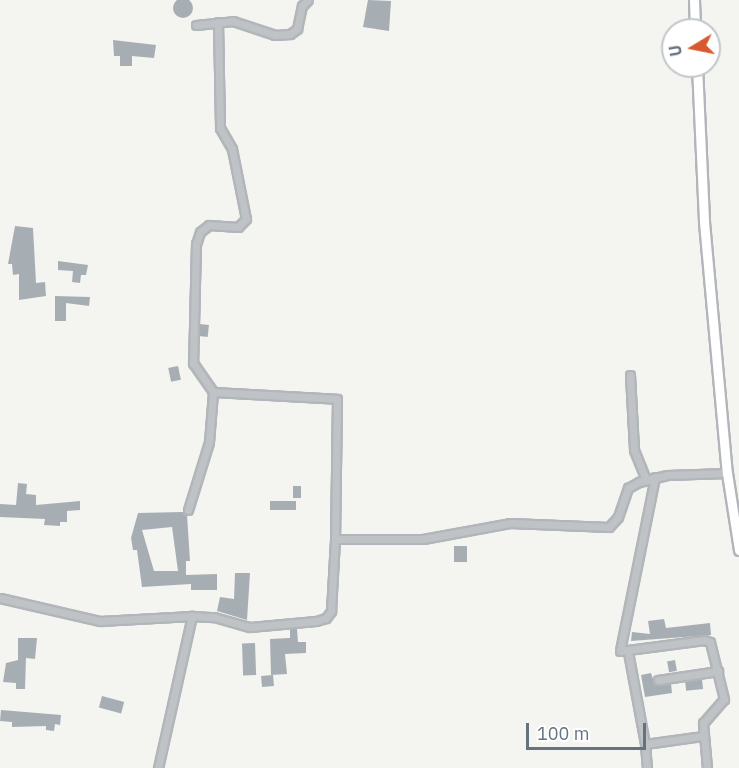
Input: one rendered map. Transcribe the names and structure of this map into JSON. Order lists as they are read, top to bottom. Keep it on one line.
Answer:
{"scale_bar":"100 m","north":"left"}
